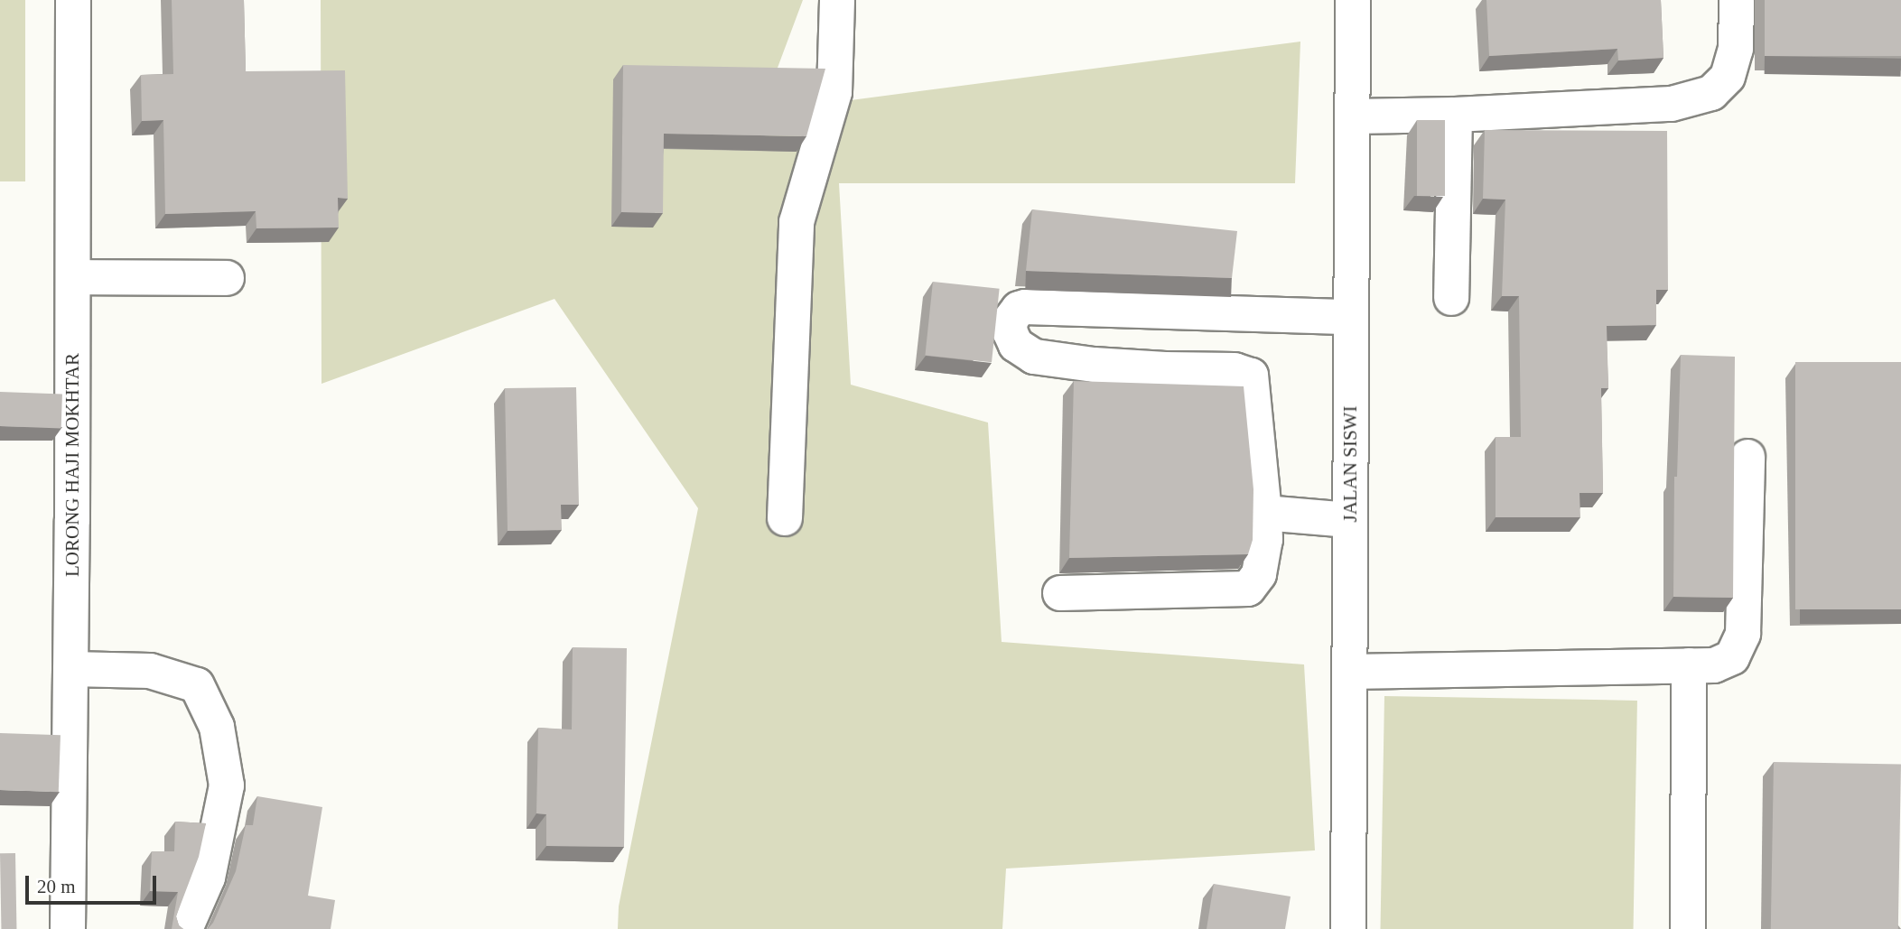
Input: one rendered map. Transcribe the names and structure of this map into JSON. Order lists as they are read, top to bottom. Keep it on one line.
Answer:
{"streets":{"street":["JALAN SISWI","LORONG HAJI MOKHTAR"]},"scale_bar":"20 m"}
